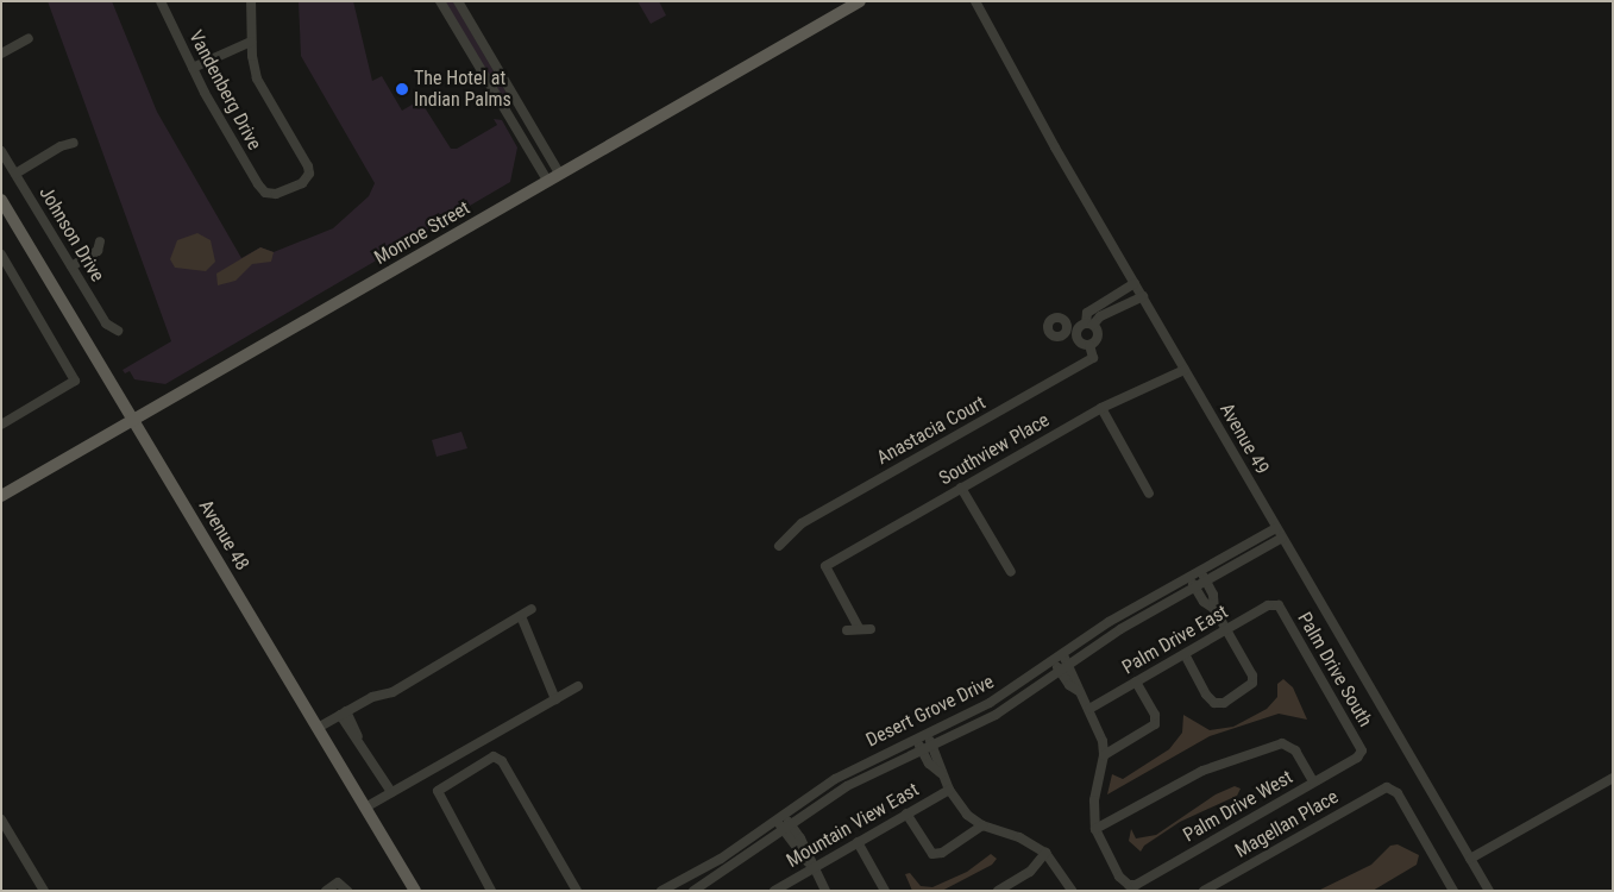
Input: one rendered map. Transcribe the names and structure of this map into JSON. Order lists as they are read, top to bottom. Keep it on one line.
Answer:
{"streets":{"main road":["Monroe Street","Avenue 48"],"street":["Vandenberg Drive","Johnson Drive","Anastacia Court","Avenue 49","Southview Place","Palm Drive East","Palm Drive South","Desert Grove Drive","Palm Drive West","Magellan Place","Mountain View East"]},"crossings":[["Monroe Street","Avenue 48"],["Avenue 49","Southview Place"],["Avenue 49","Desert Grove Drive"],["Palm Drive East","Palm Drive South"],["Palm Drive South","Palm Drive West"]],"places":["The Hotel at Indian Palms"]}
